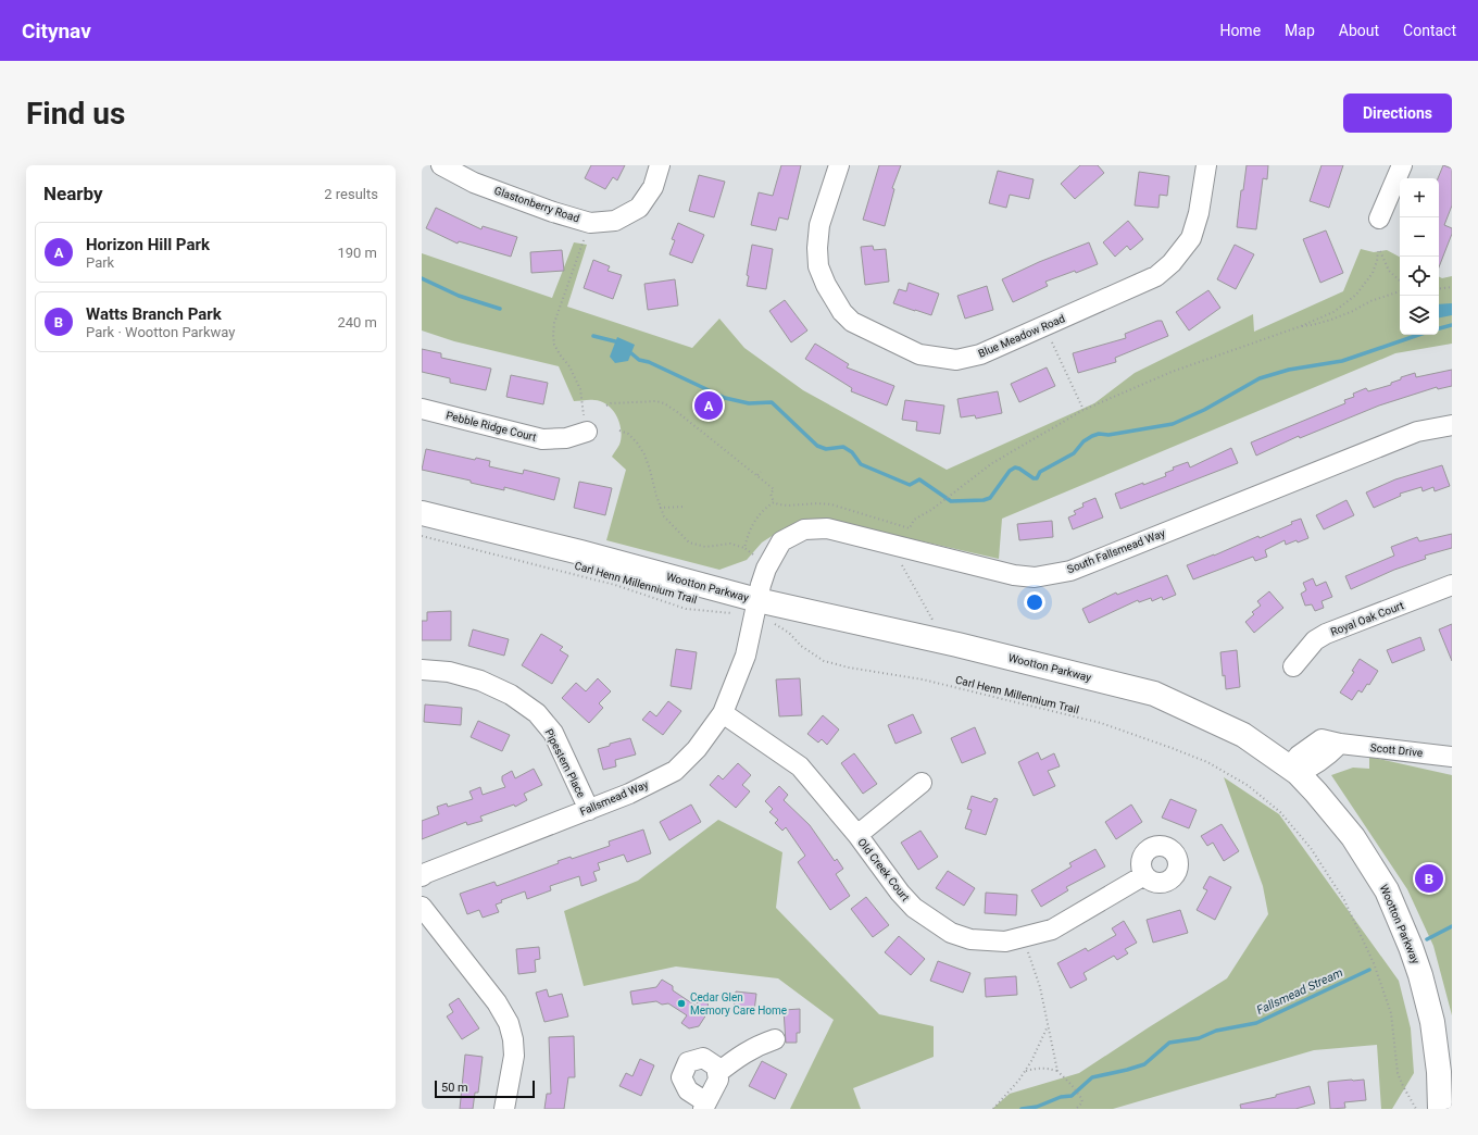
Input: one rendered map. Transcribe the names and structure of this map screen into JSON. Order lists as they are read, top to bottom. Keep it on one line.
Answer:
{"streets":{"main road":["Wootton Parkway"],"street":["Glastonberry Road","Blue Meadow Road","Pebble Ridge Court","South Fallsmead Way","Royal Oak Court","Scott Drive","Pipestem Place","Fallsmead Way","Old Creek Court"],"path":["Carl Henn Millennium Trail"]},"crossings":[["South Fallsmead Way","Carl Henn Millennium Trail"],["South Fallsmead Way","Wootton Parkway"],["South Fallsmead Way","Fallsmead Way"],["Carl Henn Millennium Trail","Wootton Parkway"],["Carl Henn Millennium Trail","Fallsmead Way"],["Wootton Parkway","Scott Drive"],["Wootton Parkway","Fallsmead Way"],["Pipestem Place","Fallsmead Way"],["Fallsmead Way","Old Creek Court"]],"water":["Fallsmead Stream"],"places":["Cedar Glen Memory Care Home"],"scale_bar":"50 m","page":{"header":"Citynav","nav":["Home","Map","About","Contact"],"buttons":"Directions","title":"Find us","heading":["Nearby","2 results"],"map_buttons":["+","−"],"list":[{"mark":"A","name":"Horizon Hill Park","note":"Park","value":"190 m"},{"mark":"B","name":"Watts Branch Park","note":"Park · Wootton Parkway","value":"240 m"}],"pins":["A","B"],"scale":"50 m"}}
